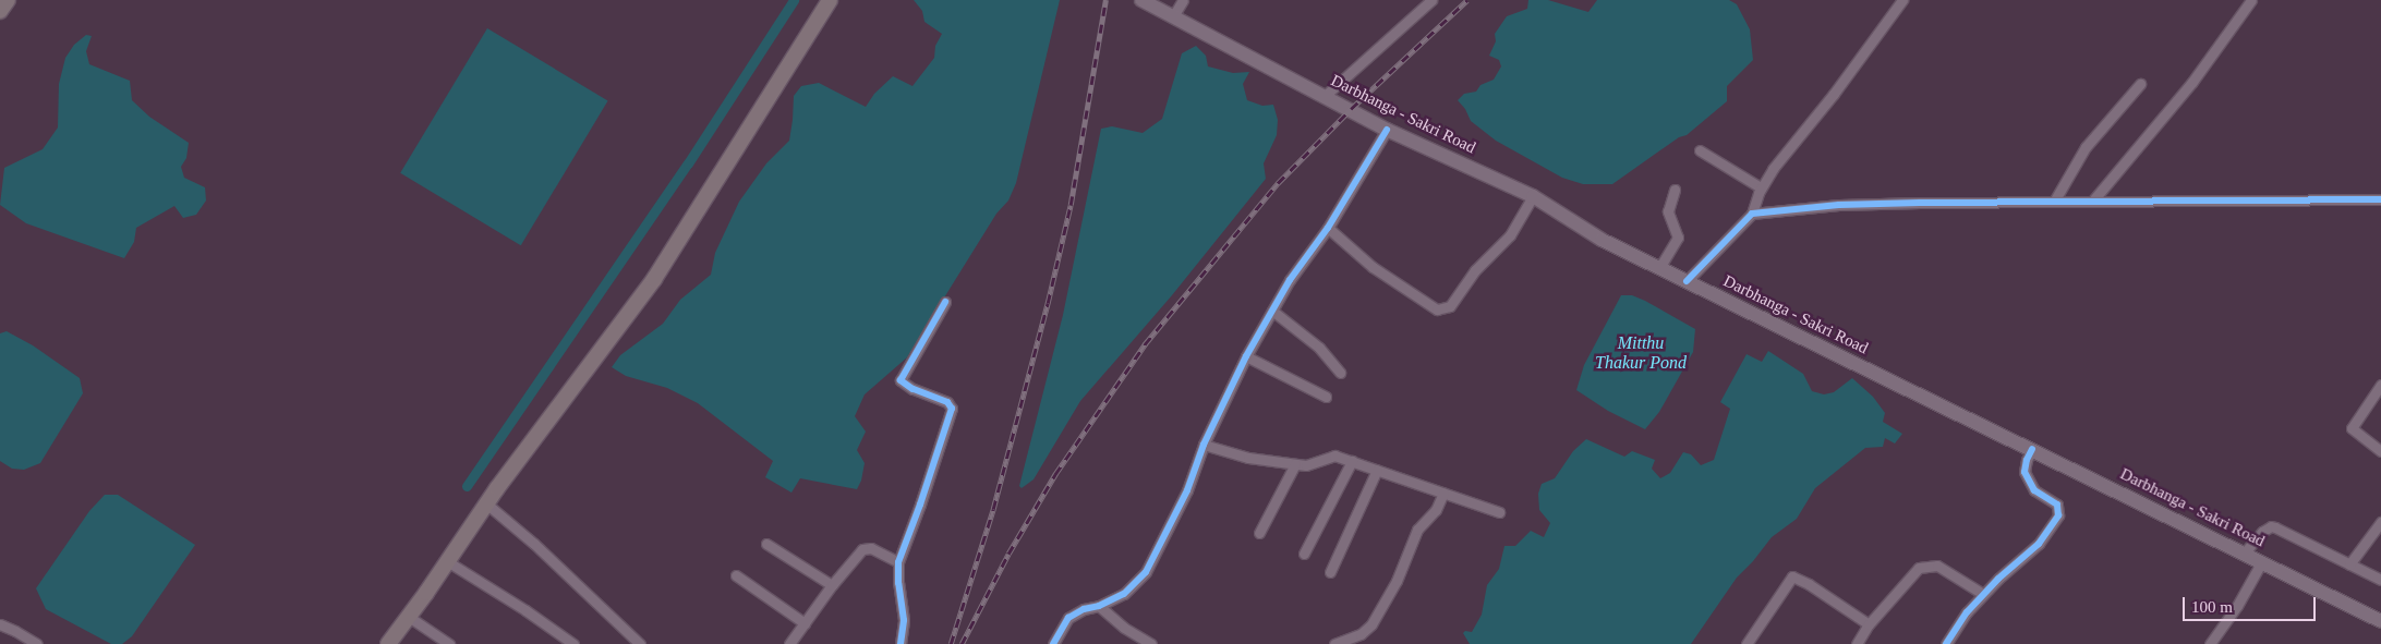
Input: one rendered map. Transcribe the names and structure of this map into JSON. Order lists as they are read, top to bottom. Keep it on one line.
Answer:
{"streets":{"main road":["Darbhanga - Sakri Road"]},"water":["Mitthu Thakur Pond"],"scale_bar":"100 m"}
